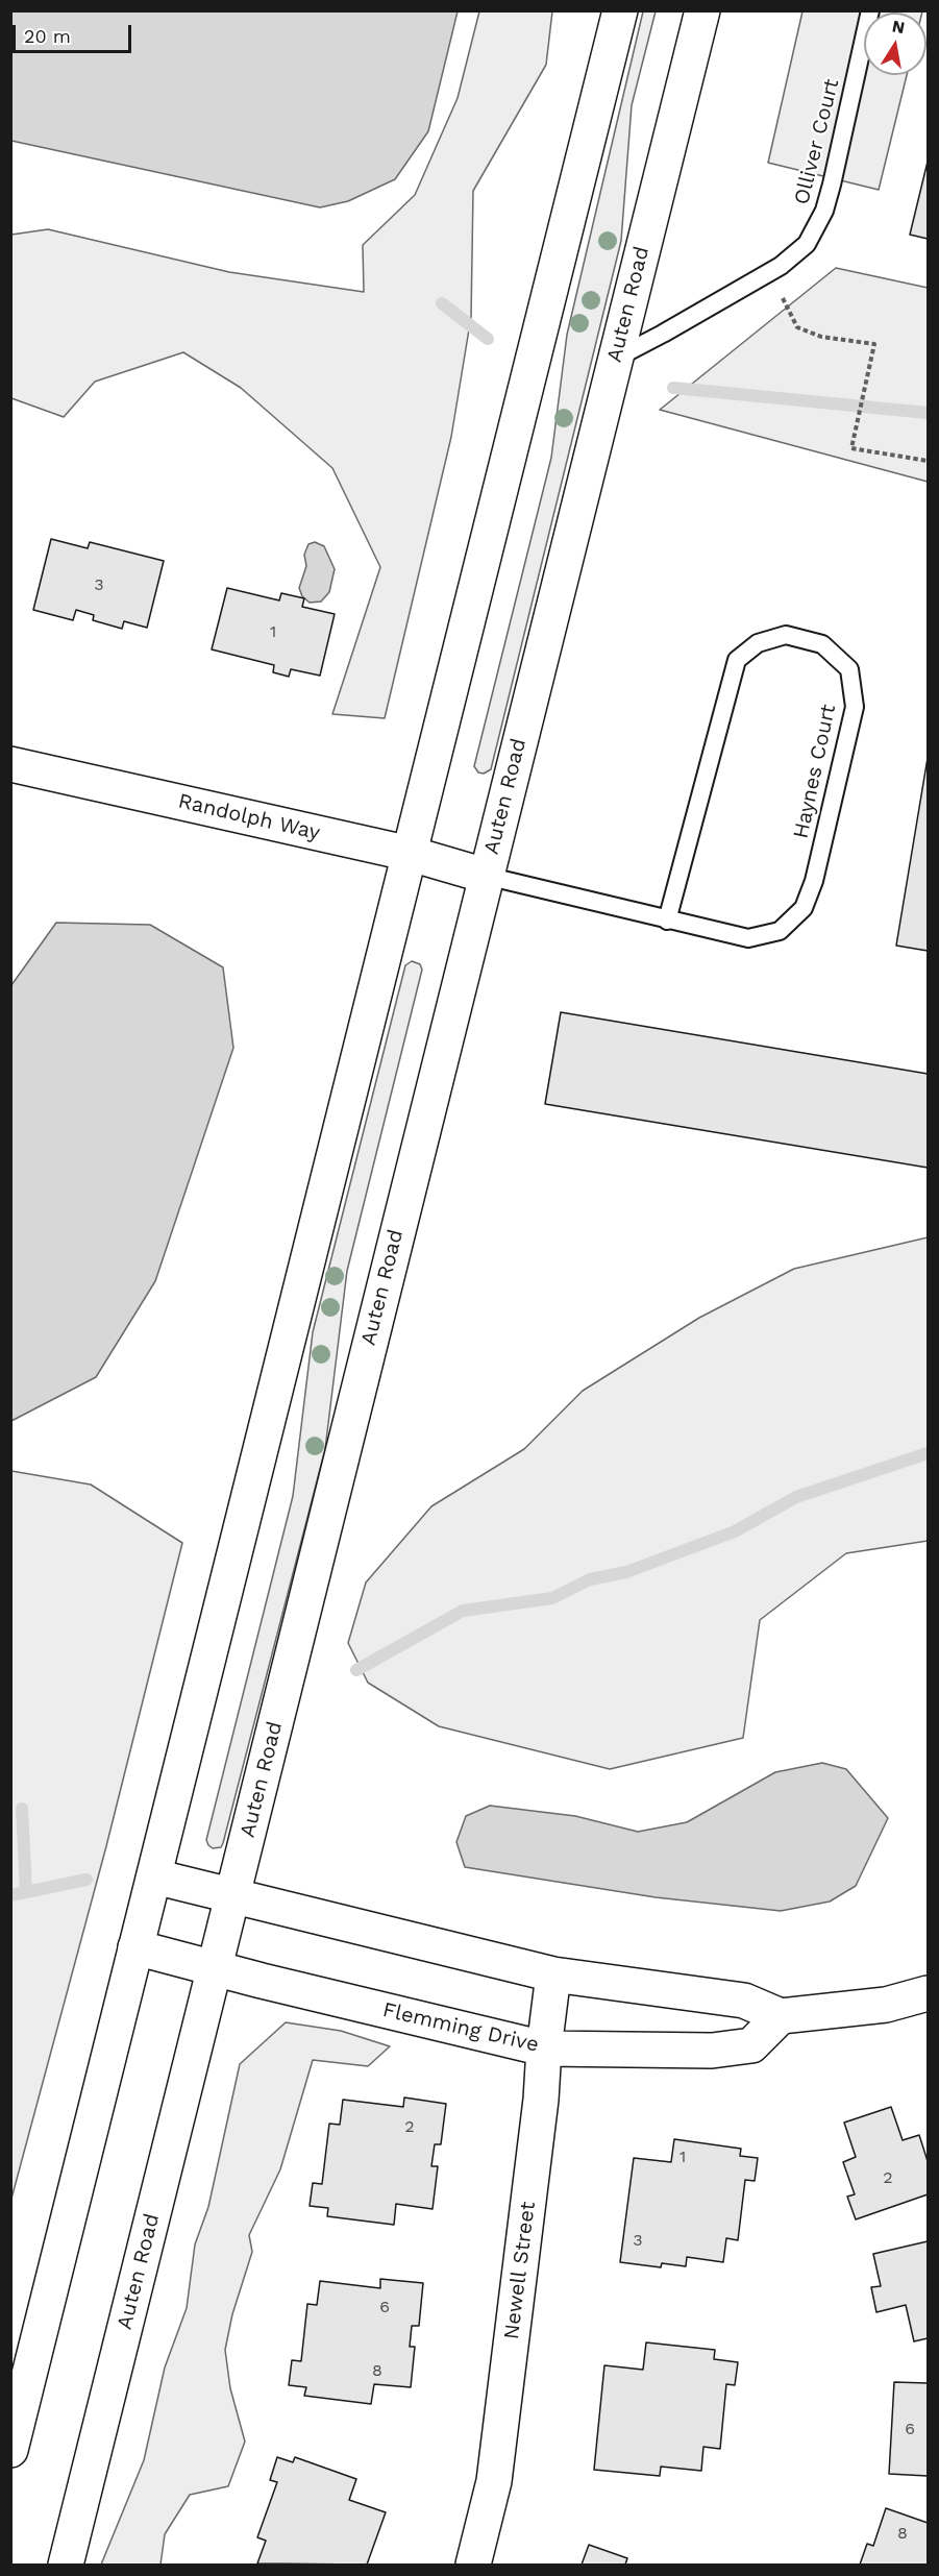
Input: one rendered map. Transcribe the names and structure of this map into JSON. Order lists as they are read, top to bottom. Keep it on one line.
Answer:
{"streets":{"street":["Auten Road","Randolph Way","Flemming Drive","Newell Street"],"lane":["Olliver Court","Haynes Court"]},"crossings":[["Olliver Court","Auten Road"],["Auten Road","Haynes Court"],["Auten Road","Randolph Way"],["Auten Road","Flemming Drive"],["Haynes Court","Randolph Way"],["Flemming Drive","Newell Street"]],"house_numbers":["3","1","2","1","2","3","6","8","6","8"],"scale_bar":"20 m","north":"top"}
